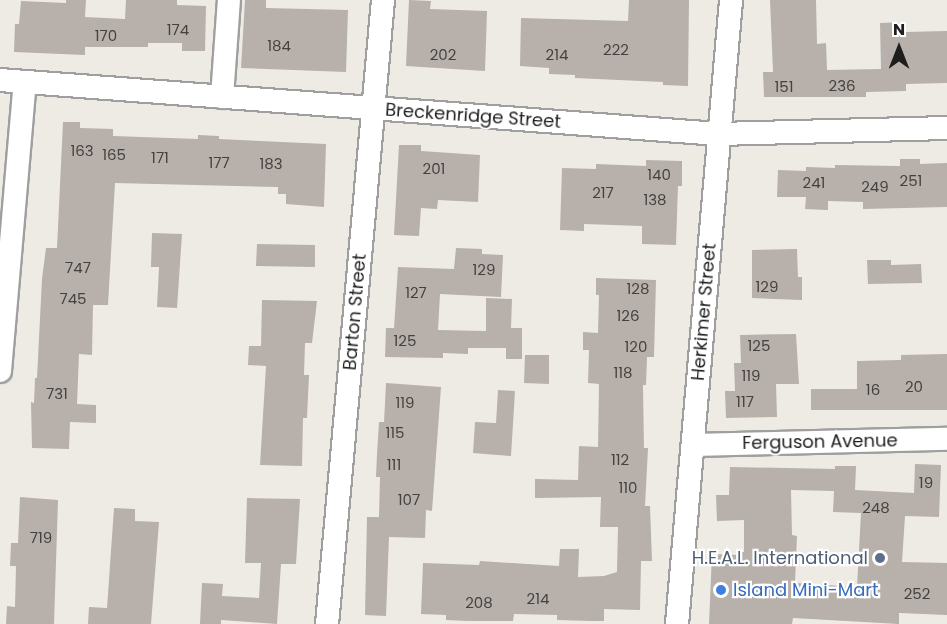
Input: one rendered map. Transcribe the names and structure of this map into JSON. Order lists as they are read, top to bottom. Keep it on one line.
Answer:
{"streets":{"street":["Breckenridge Street","Barton Street","Herkimer Street","Ferguson Avenue"]},"crossings":[["Breckenridge Street","Barton Street"],["Breckenridge Street","Herkimer Street"],["Herkimer Street","Ferguson Avenue"]],"places":["H.E.A.L. International","Island Mini-Mart"],"house_numbers":["174","170","184","222","202","214","236","151","163","165","171","177","183","201","140","251","241","249","217","138","747","129","129","128","127","745","126","125","125","120","118","119","20","16","731","117","119","115","112","111","19","110","107","248","719","252","214","208"],"north":"top"}
